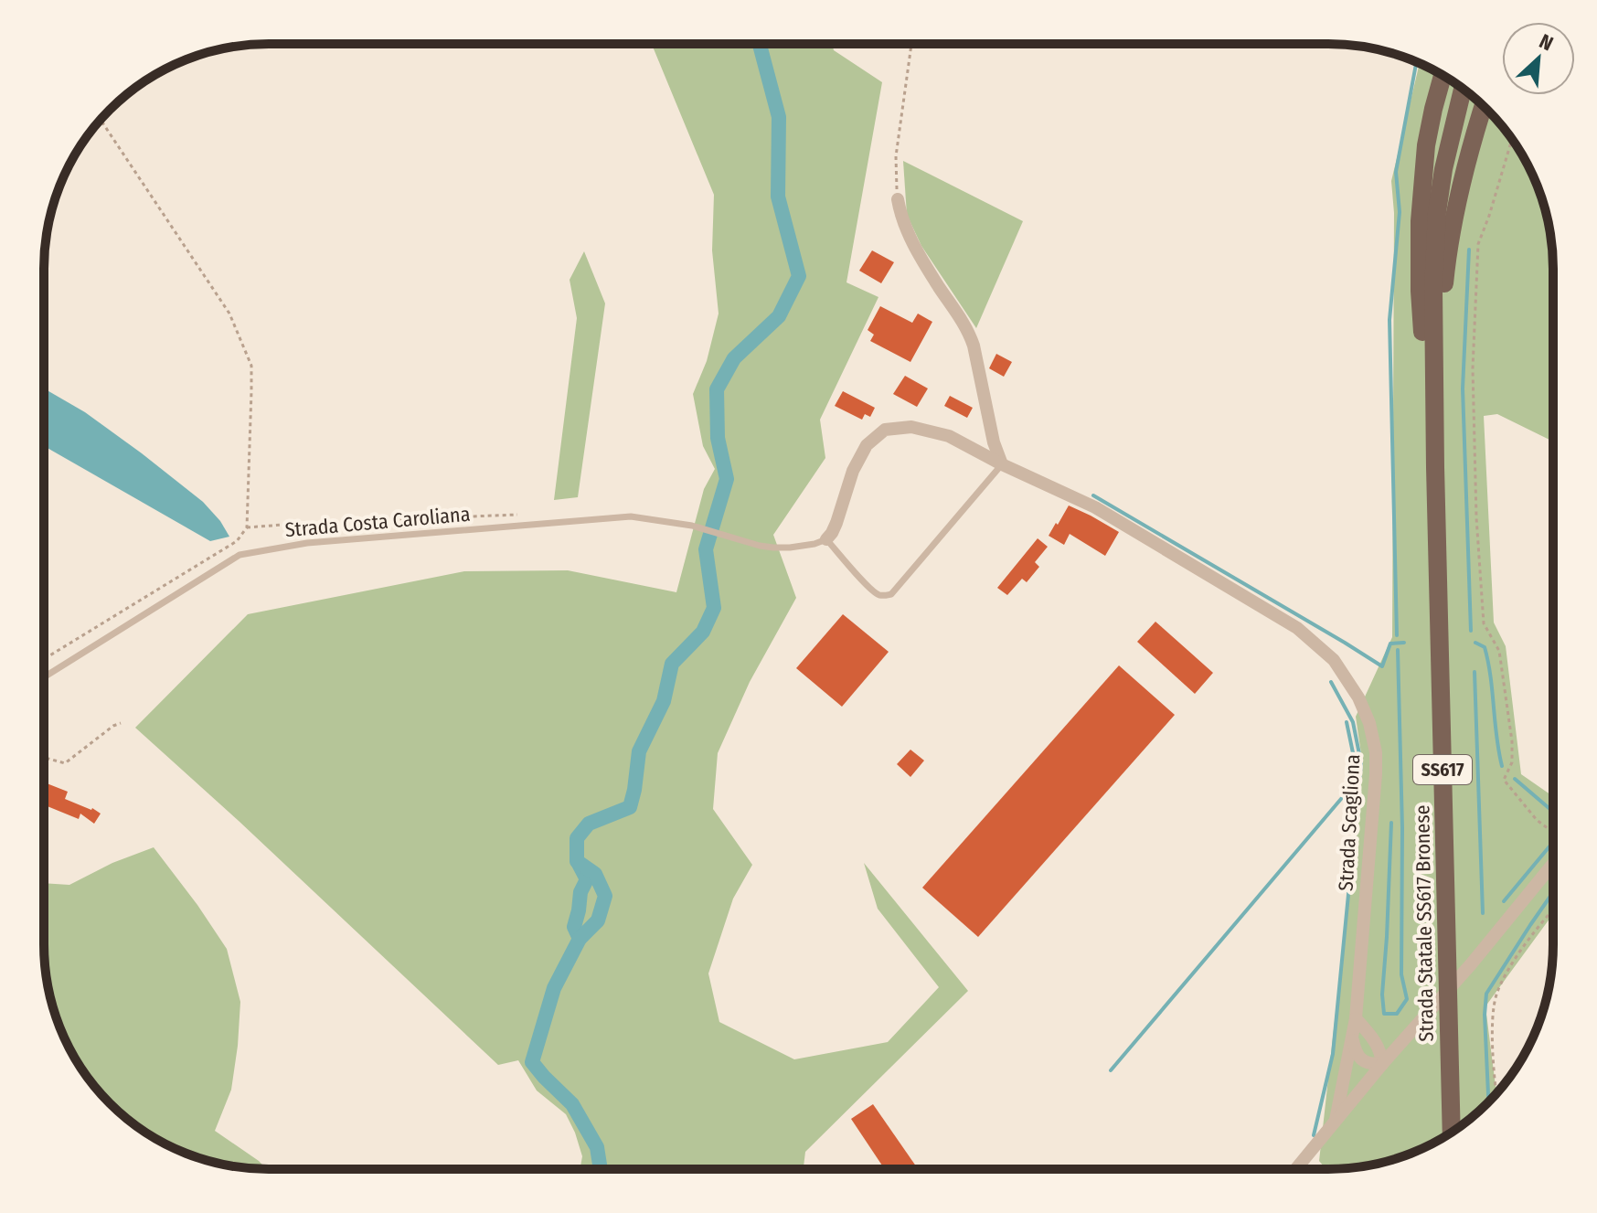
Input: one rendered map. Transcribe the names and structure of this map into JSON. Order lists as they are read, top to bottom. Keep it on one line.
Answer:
{"streets":{"main road":["SS617","Strada Statale SS617 Bronese"],"street":["Strada Scagliona"],"lane":["Strada Costa Caroliana"]},"crossings":[["Strada Costa Caroliana","Strada Scagliona"],["SS617","Strada Statale SS617 Bronese"]],"north":"top right"}
